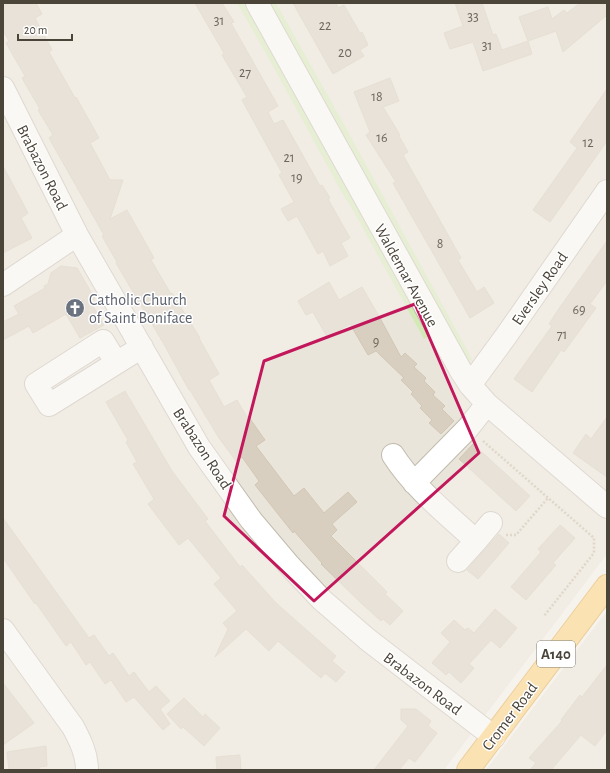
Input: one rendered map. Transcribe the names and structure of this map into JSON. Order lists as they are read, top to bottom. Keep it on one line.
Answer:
{"streets":{"highway":["A140","Cromer Road"],"street":["Brabazon Road","Waldemar Avenue","Eversley Road"]},"crossings":[["Brabazon Road","Cromer Road"],["Waldemar Avenue","Eversley Road"]],"places":{"church":["Catholic Church of Saint Boniface"]},"house_numbers":["33","31","22","31","20","27","18","16","12","21","19","8","69","71","9"],"scale_bar":"20 m"}
